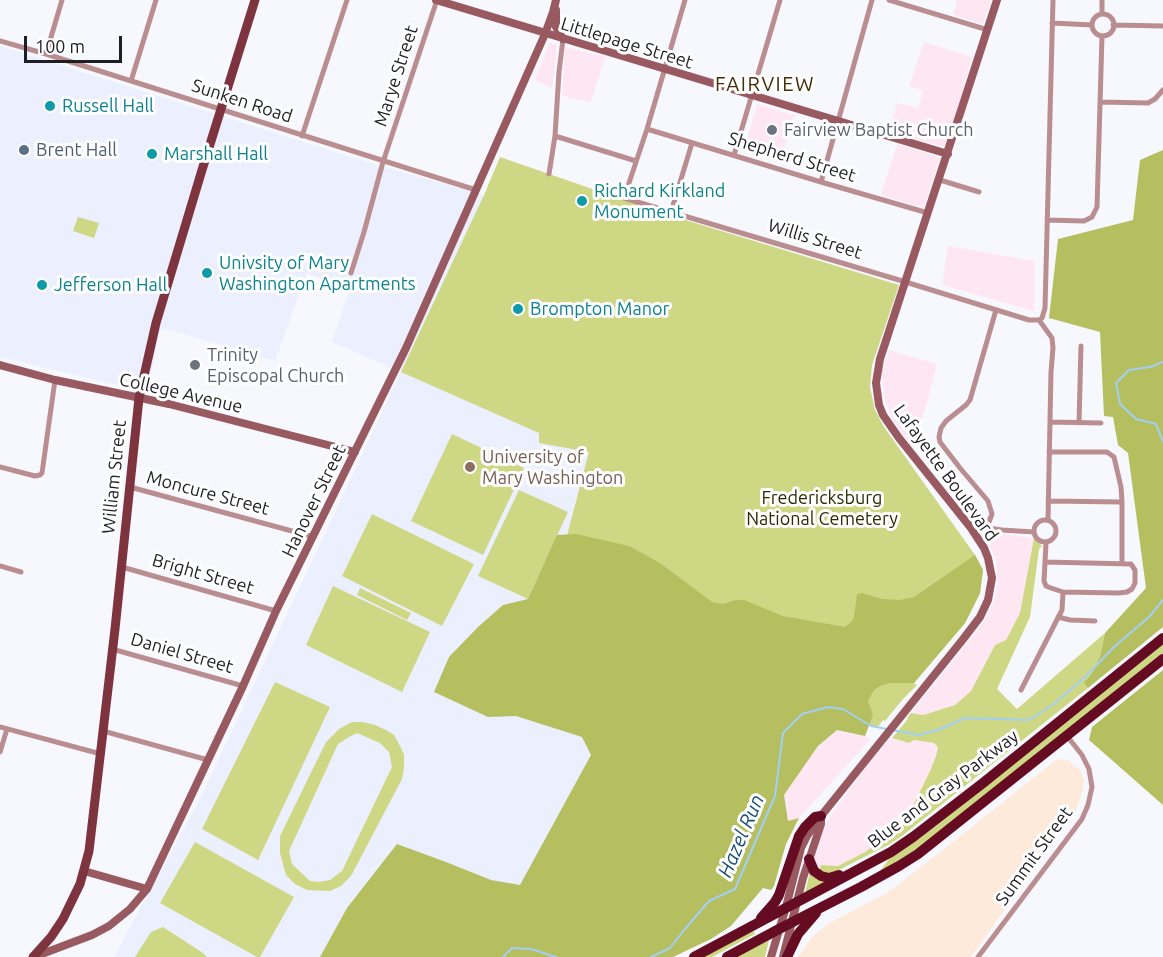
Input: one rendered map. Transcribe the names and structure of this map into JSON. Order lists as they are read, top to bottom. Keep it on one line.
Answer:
{"streets":{"highway":["Blue and Gray Parkway"],"main road":["William Street"],"street":["Littlepage Street","Marye Street","Sunken Road","Shepherd Street","Willis Street","College Avenue","Lafayette Boulevard","Moncure Street","Hanover Street","Bright Street","Daniel Street","Summit Street"]},"crossings":[["Littlepage Street","Marye Street"],["Littlepage Street","Lafayette Boulevard"],["Littlepage Street","Hanover Street"],["Marye Street","Sunken Road"],["Sunken Road","William Street"],["Sunken Road","Hanover Street"],["Shepherd Street","Lafayette Boulevard"],["Willis Street","Lafayette Boulevard"],["College Avenue","William Street"],["College Avenue","Hanover Street"],["Lafayette Boulevard","Blue and Gray Parkway"],["William Street","Moncure Street"],["William Street","Hanover Street"],["William Street","Bright Street"],["William Street","Daniel Street"],["Moncure Street","Hanover Street"],["Hanover Street","Bright Street"],["Hanover Street","Daniel Street"],["Blue and Gray Parkway","Summit Street"]],"districts":["FAIRVIEW"],"water":["Hazel Run"],"parks":["Fredericksburg National Cemetery"],"places":["Russell Hall","Fairview Baptist Church","Brent Hall","Marshall Hall","Richard Kirkland Monument","Univsity of Mary Washington Apartments","Jefferson Hall","Brompton Manor","Trinity Episcopal Church","University of Mary Washington"],"scale_bar":"100 m"}
